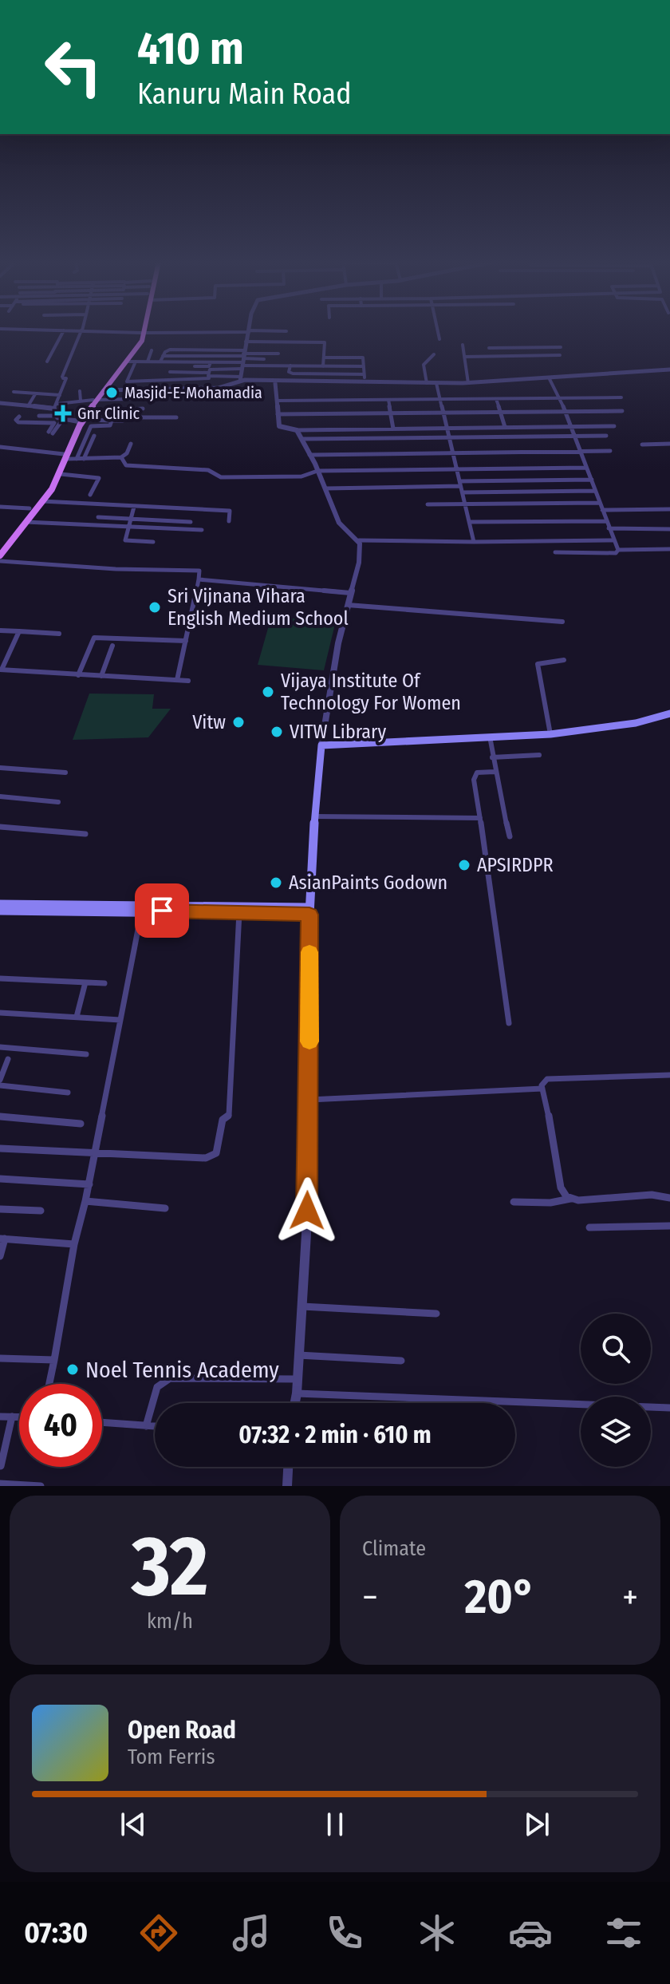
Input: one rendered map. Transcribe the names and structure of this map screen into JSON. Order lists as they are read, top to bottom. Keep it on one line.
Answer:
{"places":{"other":["Masjid-E-Mohamadia","Sri Vijnana Vihara English Medium School","Vijaya Institute Of Technology For Women","Vitw","VITW Library","APSIRDPR","AsianPaints Godown","Noel Tennis Academy"],"health":["Gnr Clinic"]},"page":{"turn":["410 m","Kanuru Main Road"],"limit":"40","trip":"07:32 · 2 min · 610 m","tile":[["32","km/h"],"Climate"],"heat":["−","20°","+"],"song":["Open Road","Tom Ferris"],"tabs":"07:30"}}
